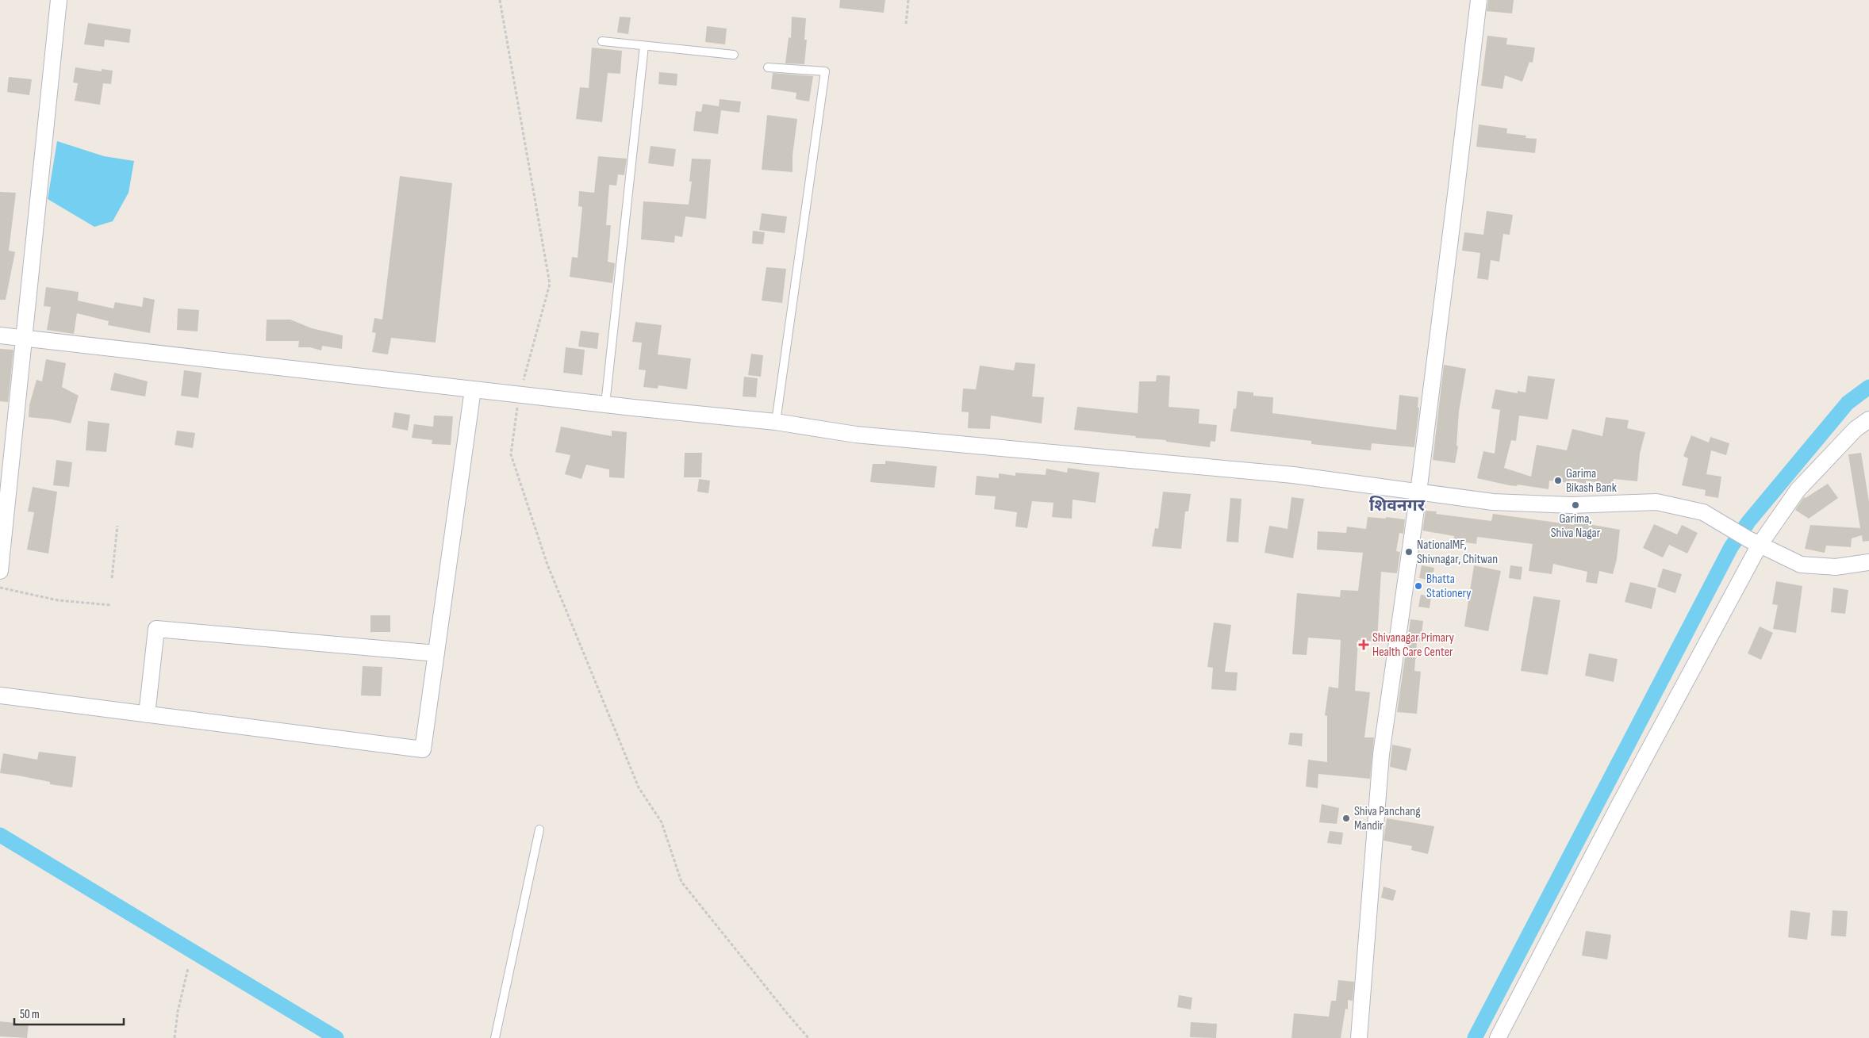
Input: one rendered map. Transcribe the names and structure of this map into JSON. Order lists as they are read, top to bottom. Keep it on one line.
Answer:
{"districts":["शिवनगर"],"places":{"other":["Garima Bikash Bank","Garima, Shiva Nagar","NationalMF, Shivnagar, Chitwan","Bhatta Stationery","Shiva Panchang Mandir"],"health":["Shivanagar Primary Health Care Center"]},"scale_bar":"50 m"}
